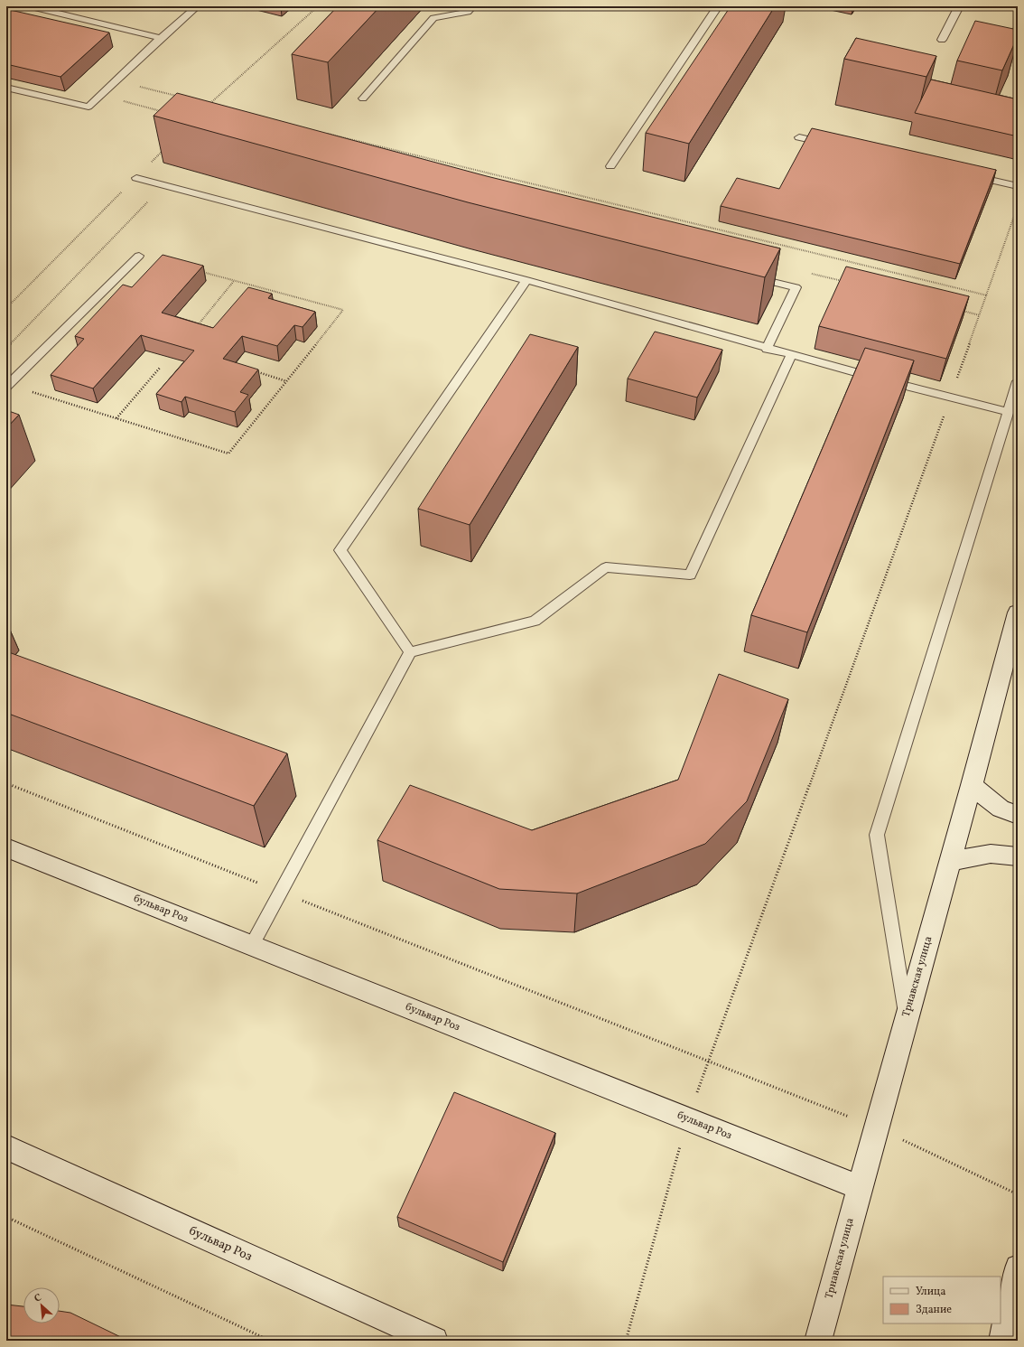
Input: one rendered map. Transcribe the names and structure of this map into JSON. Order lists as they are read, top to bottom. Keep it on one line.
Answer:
{"streets":{"street":["бульвар Роз","Трнавская улица"]},"crossings":[["бульвар Роз","Трнавская улица"]],"legend":["Улица","Здание"],"north":"top left"}
